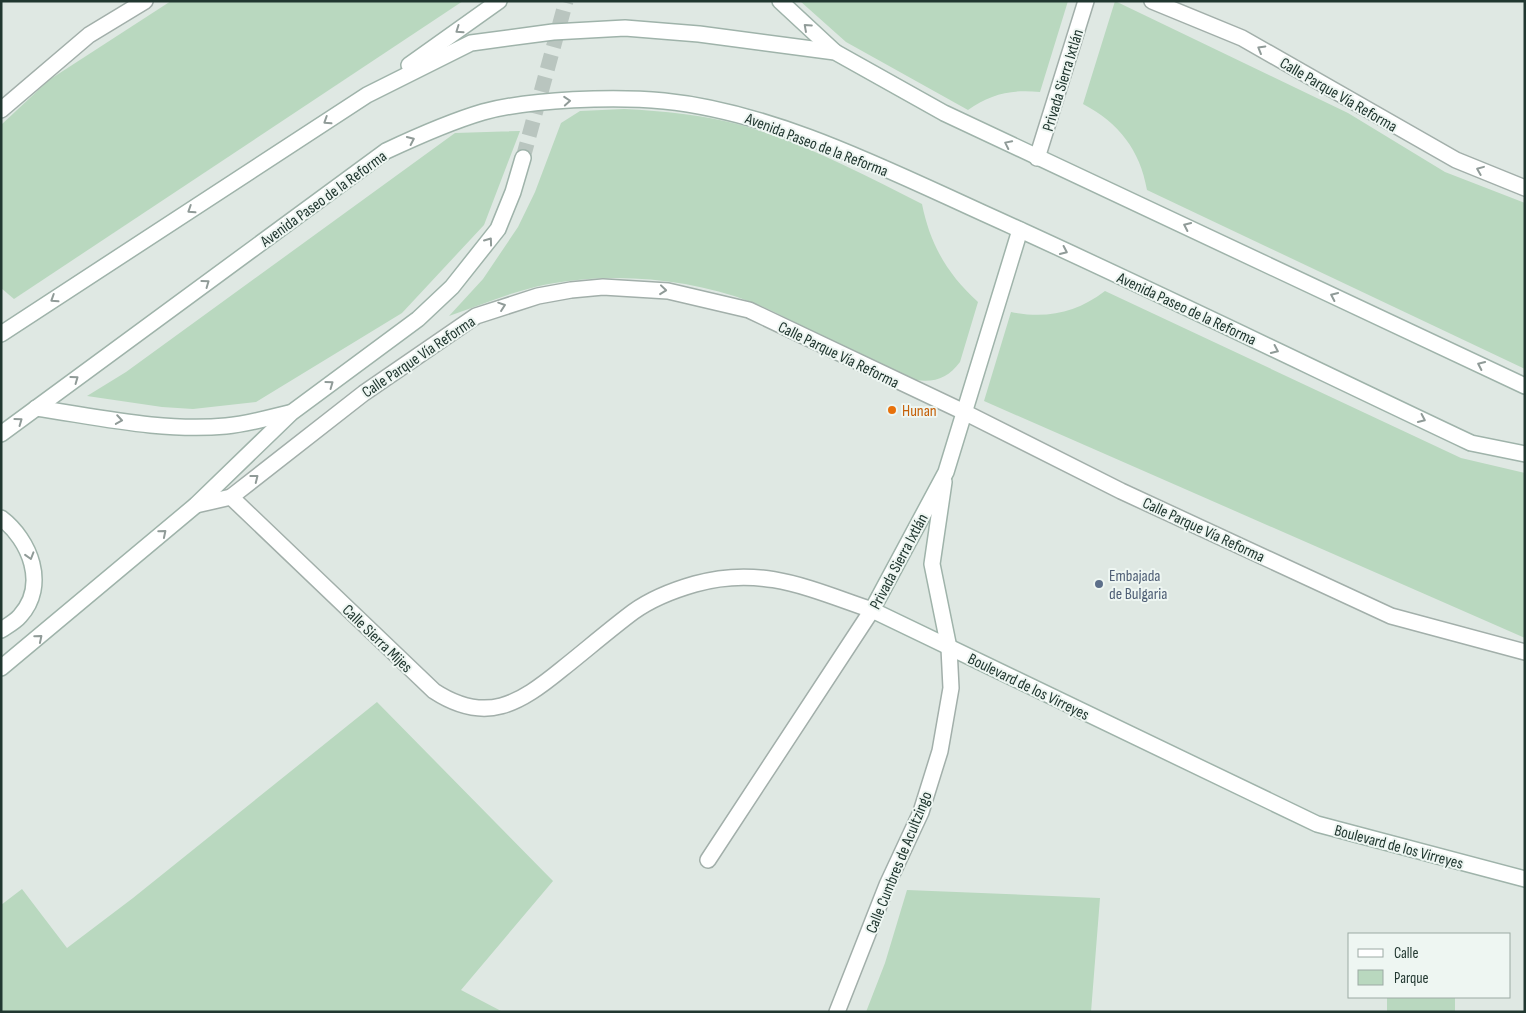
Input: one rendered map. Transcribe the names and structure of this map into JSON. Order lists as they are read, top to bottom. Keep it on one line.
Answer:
{"streets":{"street":["Privada Sierra Ixtlán","Calle Parque Vía Reforma","Avenida Paseo de la Reforma","Calle Sierra Mijes","Boulevard de los Virreyes","Calle Cumbres de Acultzingo"]},"crossings":[["Privada Sierra Ixtlán","Calle Parque Vía Reforma"],["Privada Sierra Ixtlán","Avenida Paseo de la Reforma"],["Privada Sierra Ixtlán","Boulevard de los Virreyes"],["Privada Sierra Ixtlán","Calle Cumbres de Acultzingo"],["Calle Parque Vía Reforma","Calle Sierra Mijes"],["Calle Sierra Mijes","Boulevard de los Virreyes"],["Boulevard de los Virreyes","Calle Cumbres de Acultzingo"]],"places":["Hunan","Embajada de Bulgaria"],"legend":["Calle","Parque"]}
